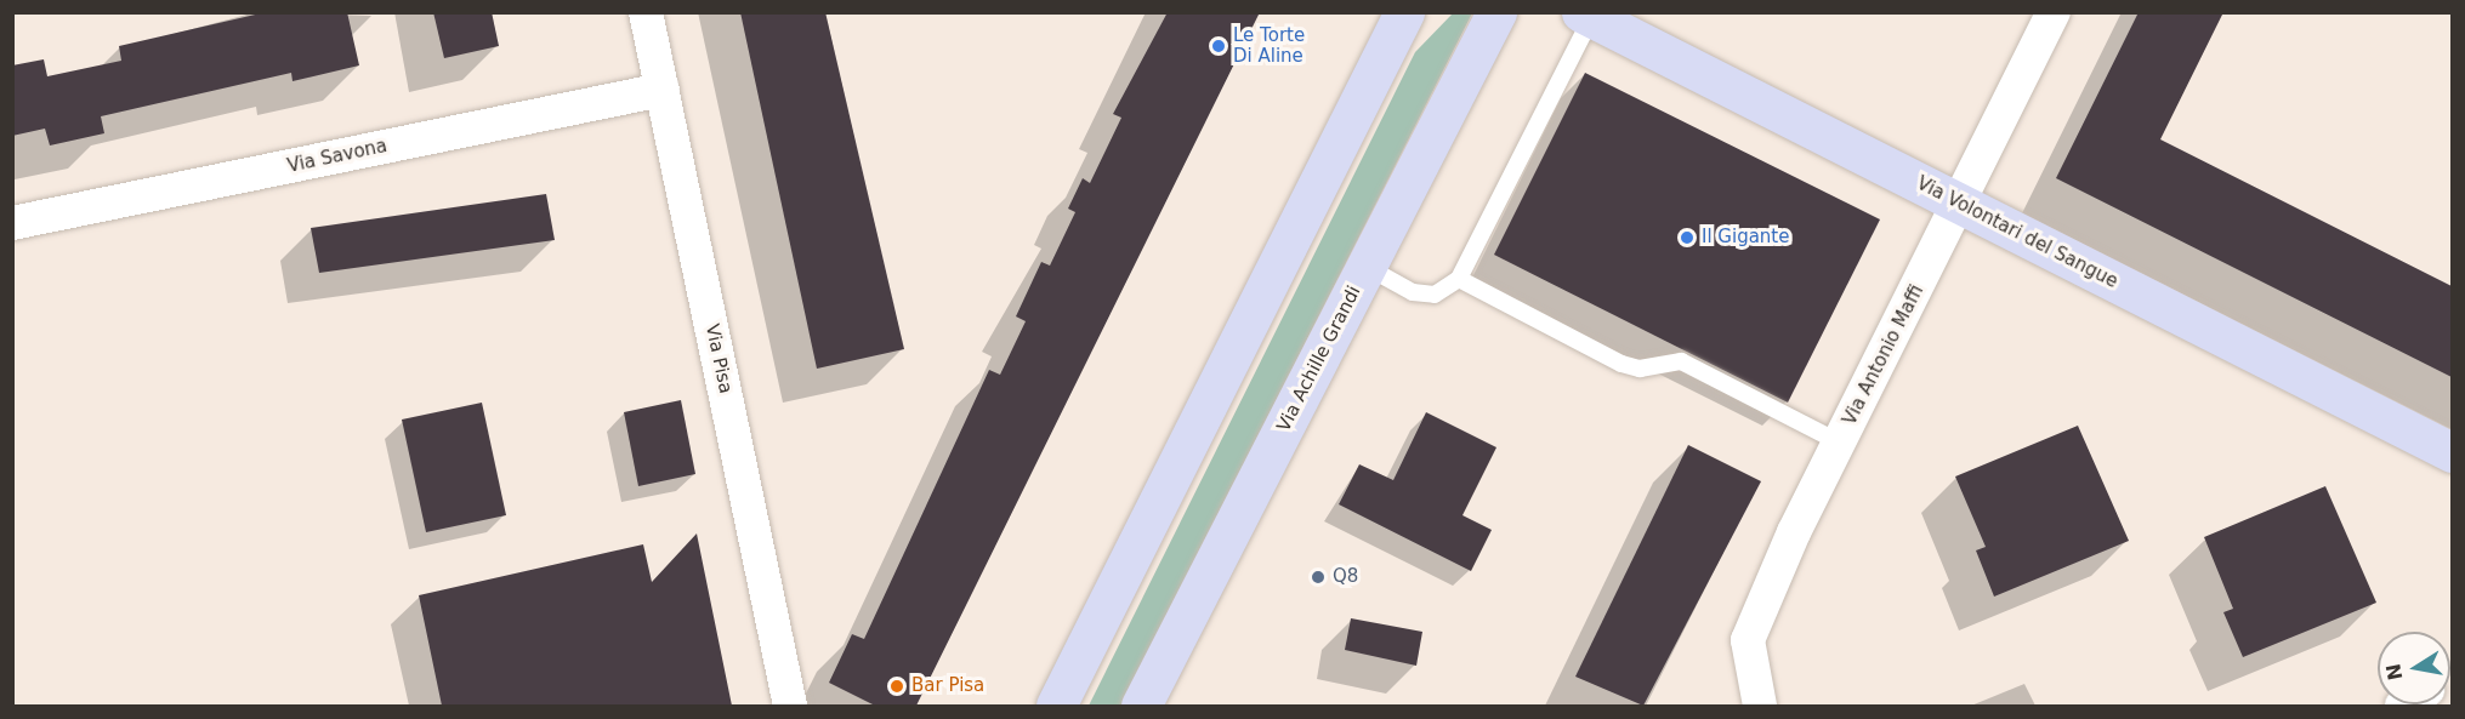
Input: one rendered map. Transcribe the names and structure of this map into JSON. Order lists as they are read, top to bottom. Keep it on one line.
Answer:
{"streets":{"street":["Via Savona","Via Volontari del Sangue","Via Antonio Maffi","Via Pisa","Via Achille Grandi"]},"crossings":[["Via Savona","Via Pisa"],["Via Volontari del Sangue","Via Antonio Maffi"]],"places":["Le Torte Di Aline","Il Gigante","Q8","Bar Pisa"],"north":"left"}
